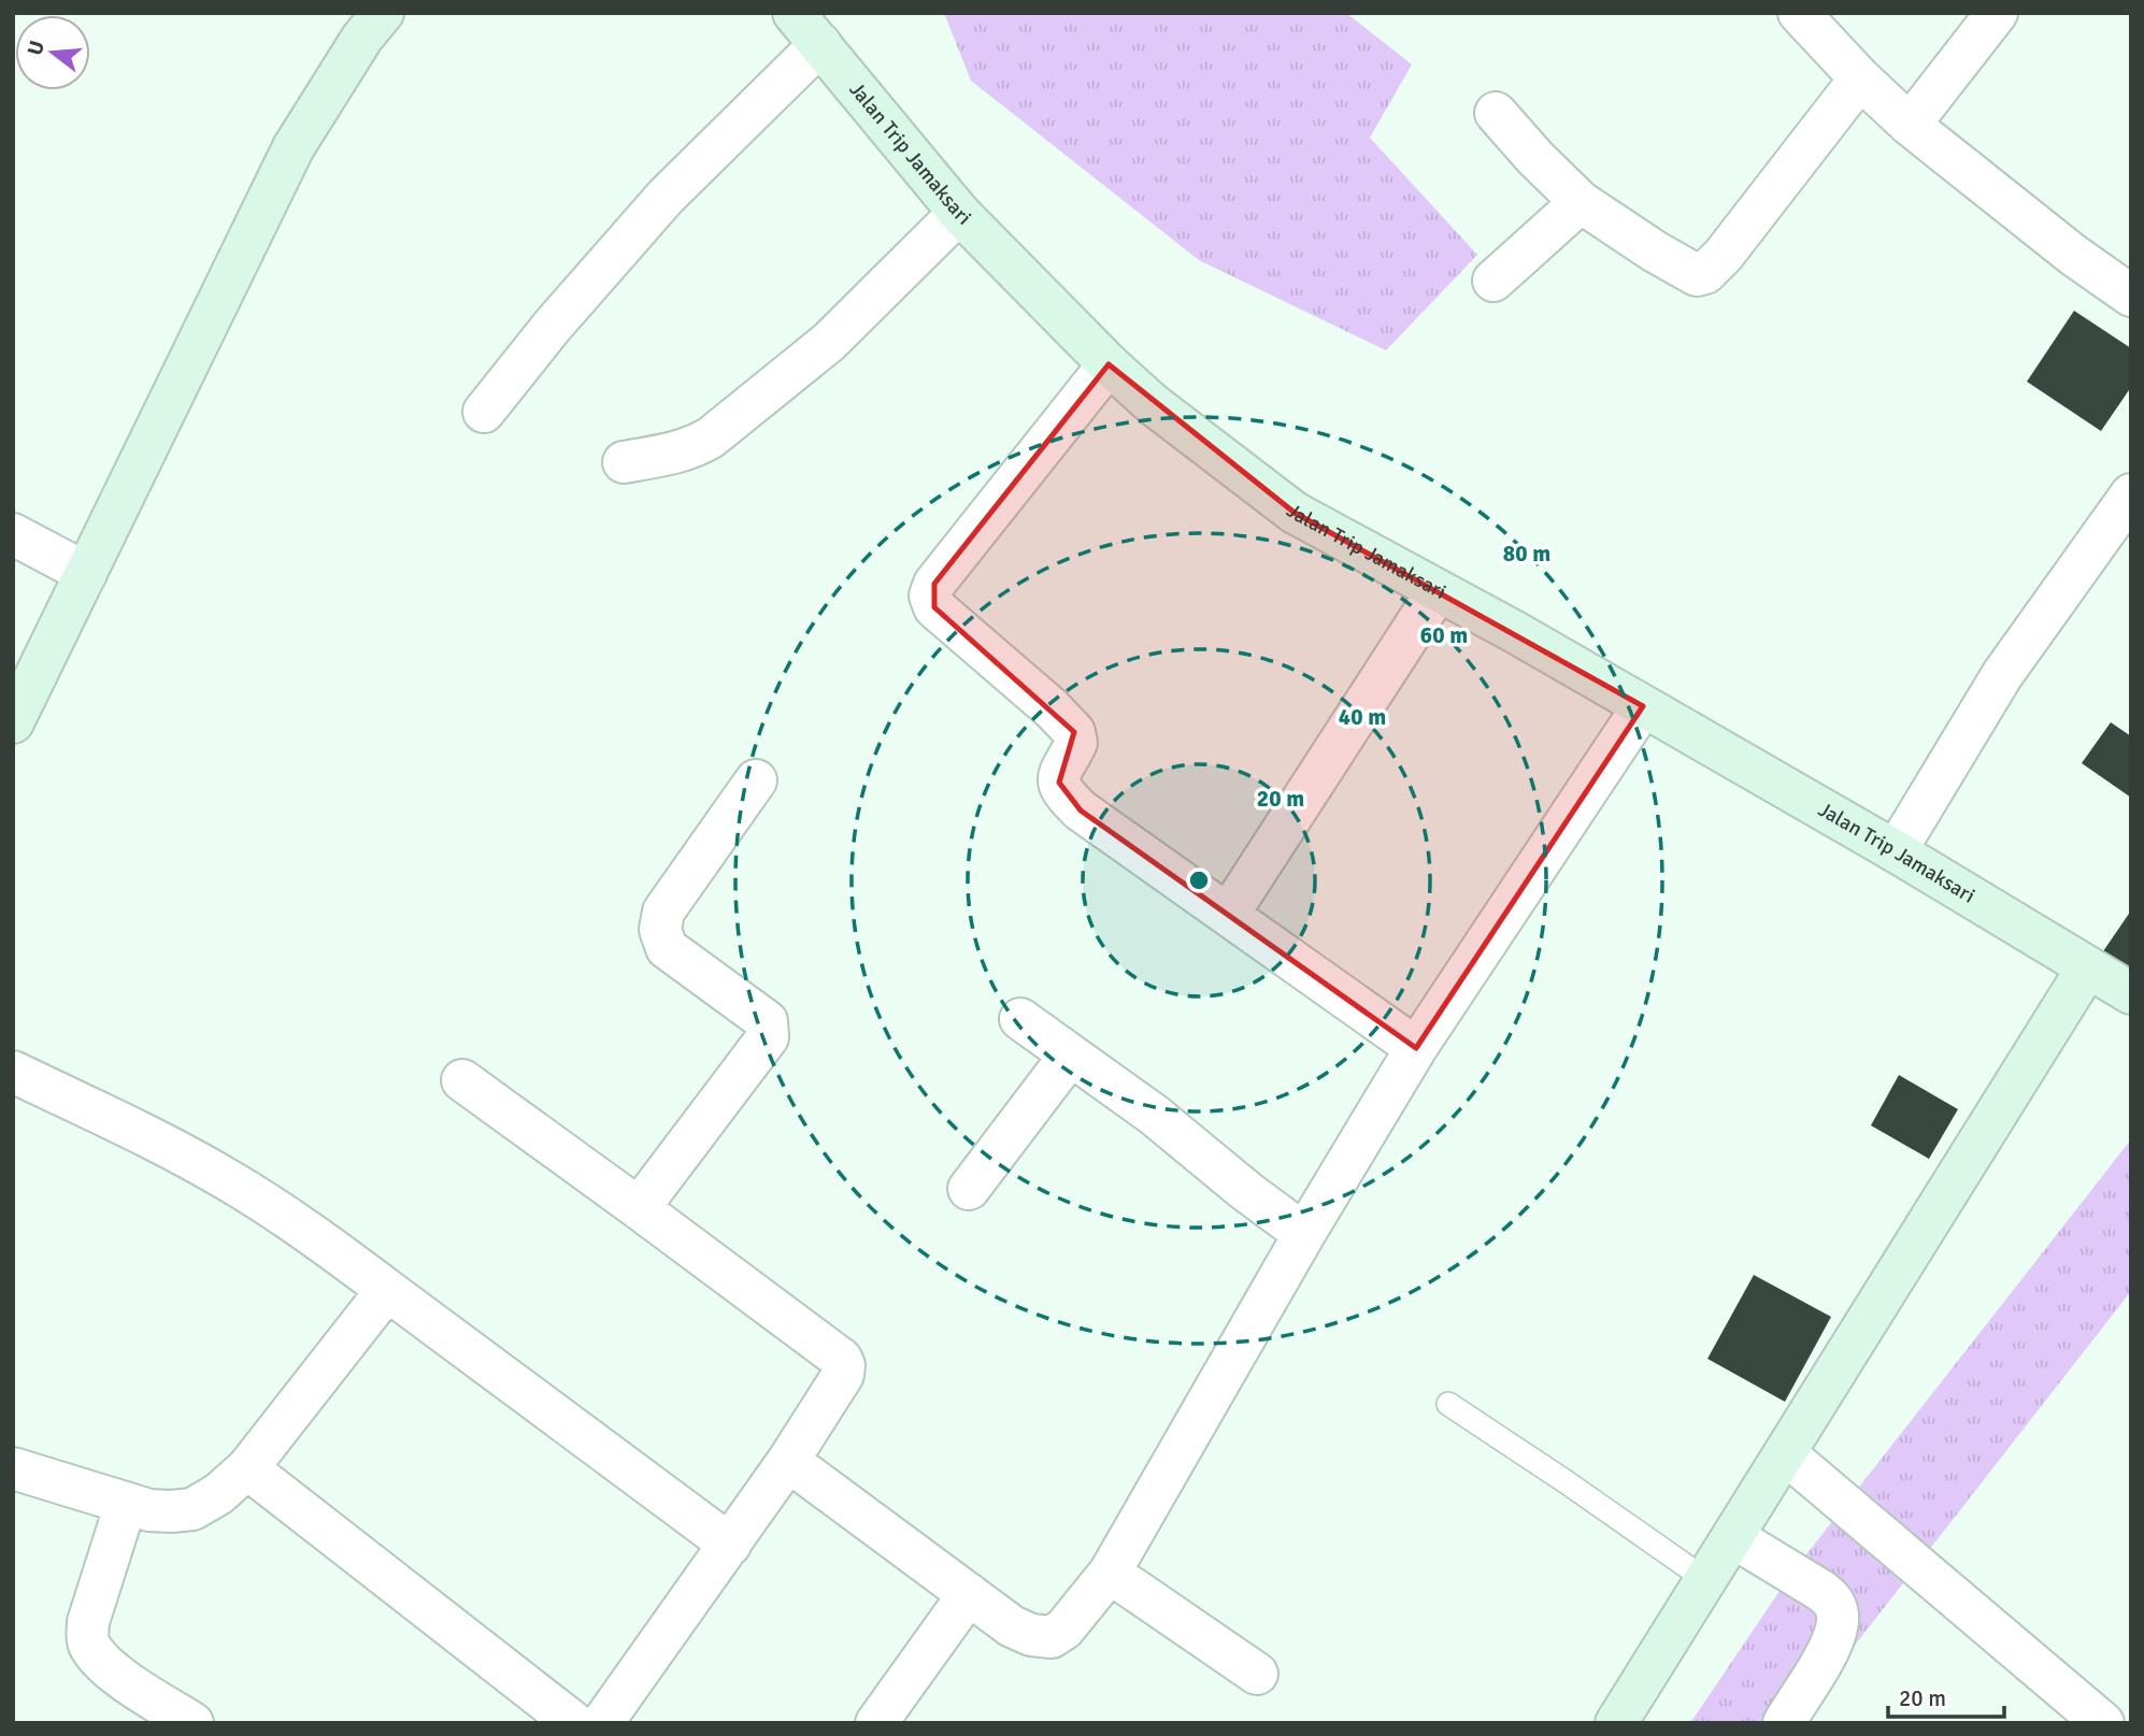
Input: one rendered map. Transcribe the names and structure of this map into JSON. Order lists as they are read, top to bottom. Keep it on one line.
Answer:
{"streets":{"main road":["Jalan Trip Jamaksari"]},"scale_bar":"20 m","north":"left","rings":["80 m","60 m","40 m","20 m"]}
